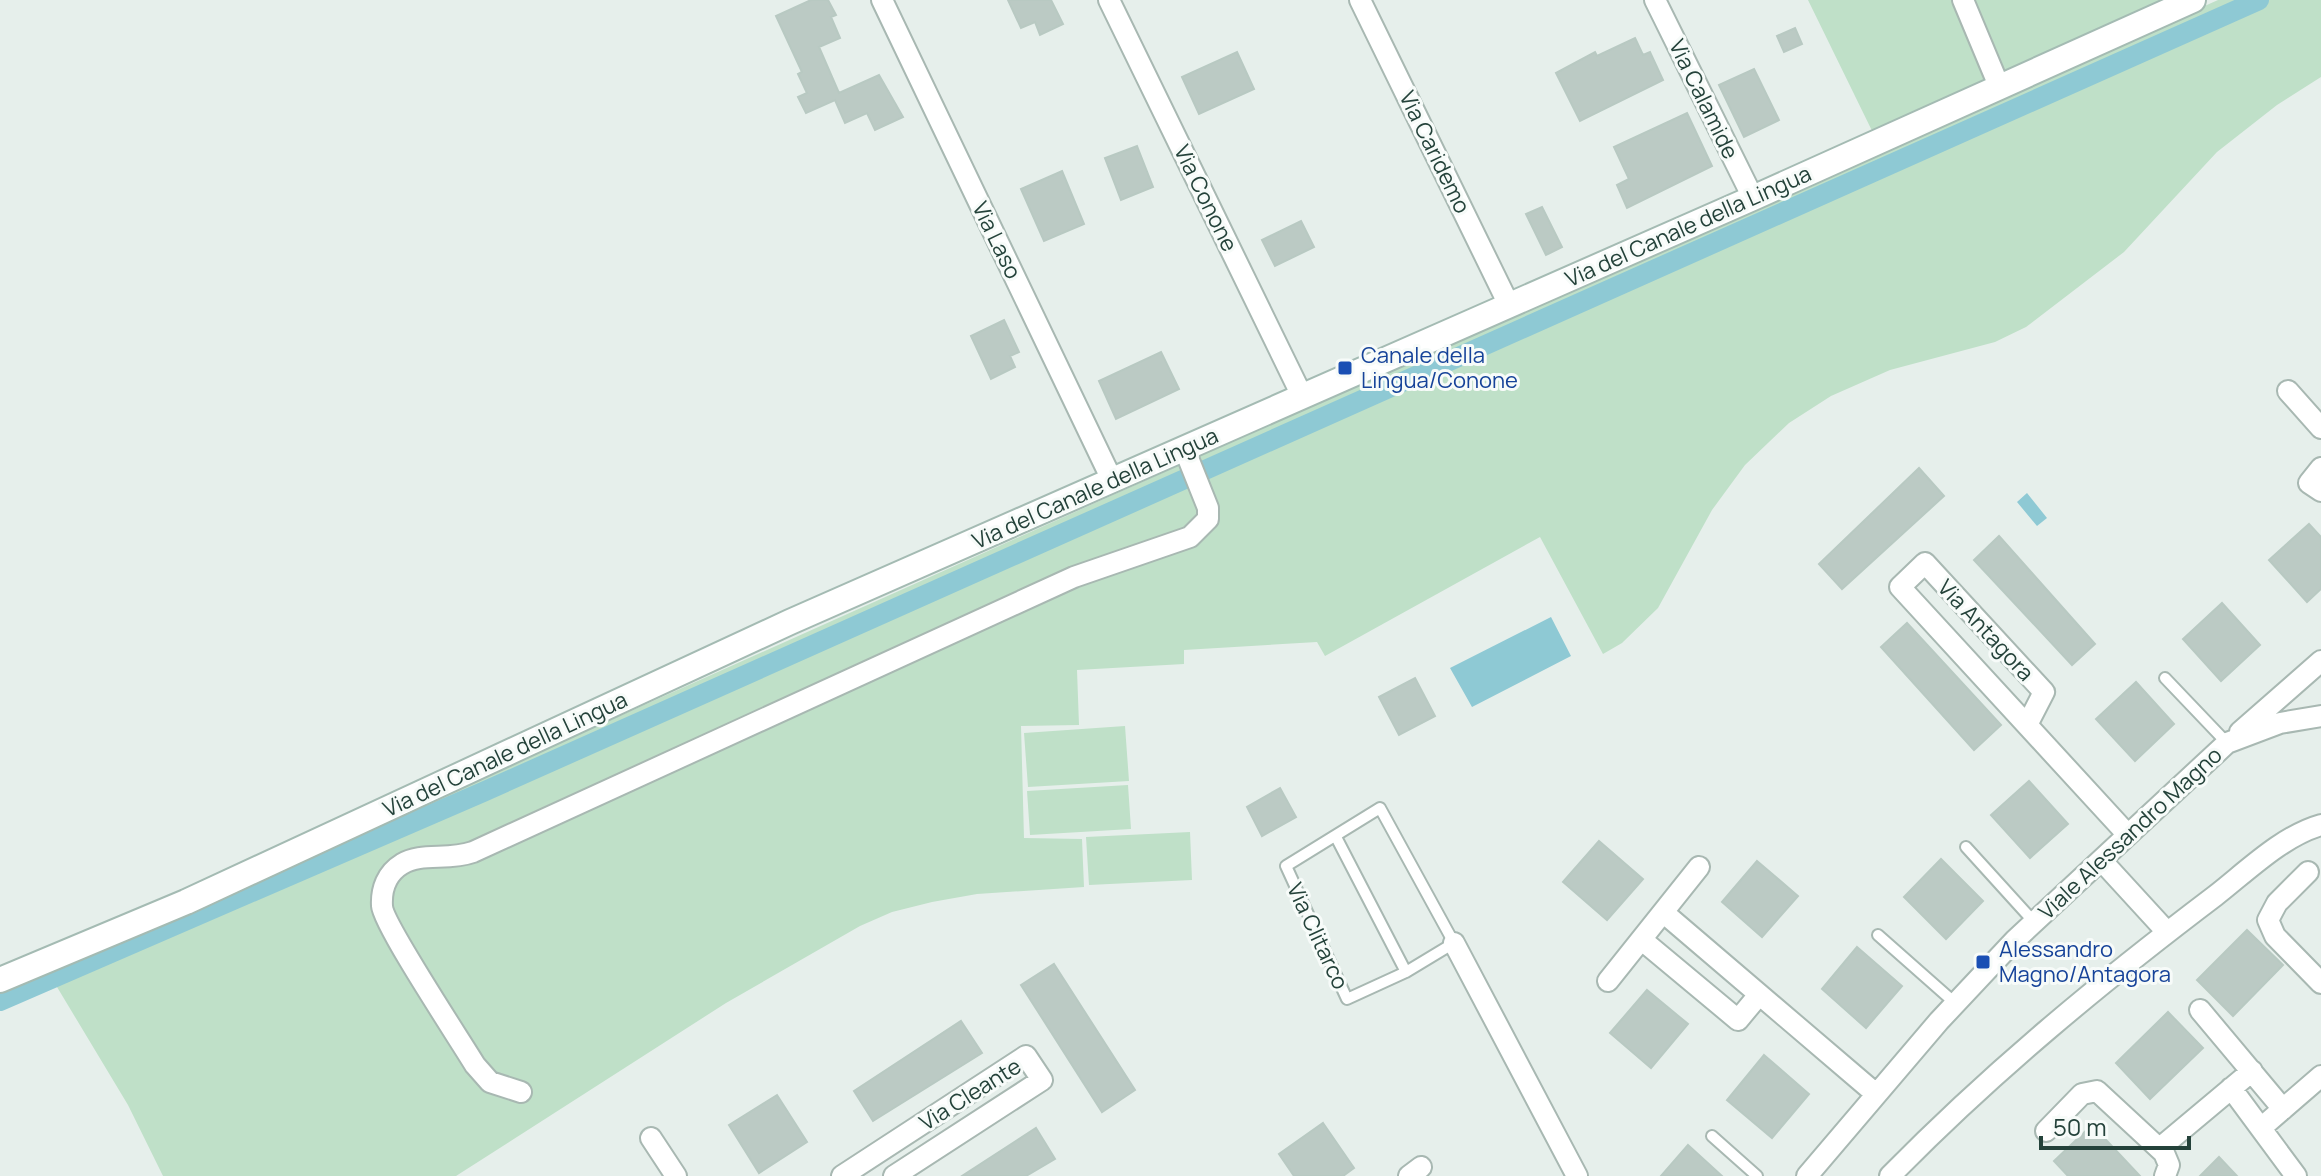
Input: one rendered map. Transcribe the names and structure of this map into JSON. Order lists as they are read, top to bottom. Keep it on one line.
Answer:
{"streets":{"street":["Via Calamide","Via Caridemo","Via Conone","Via del Canale della Lingua","Via Laso","Via Antagora","Viale Alessandro Magno","Via Clitarco","Via Cleante"]},"crossings":[["Via Calamide","Via del Canale della Lingua"],["Via Caridemo","Via del Canale della Lingua"],["Via Conone","Via del Canale della Lingua"],["Via del Canale della Lingua","Via Laso"],["Via Antagora","Viale Alessandro Magno"]],"places":{"transit":["Canale della Lingua/Conone","Alessandro Magno/Antagora"]},"scale_bar":"50 m"}
